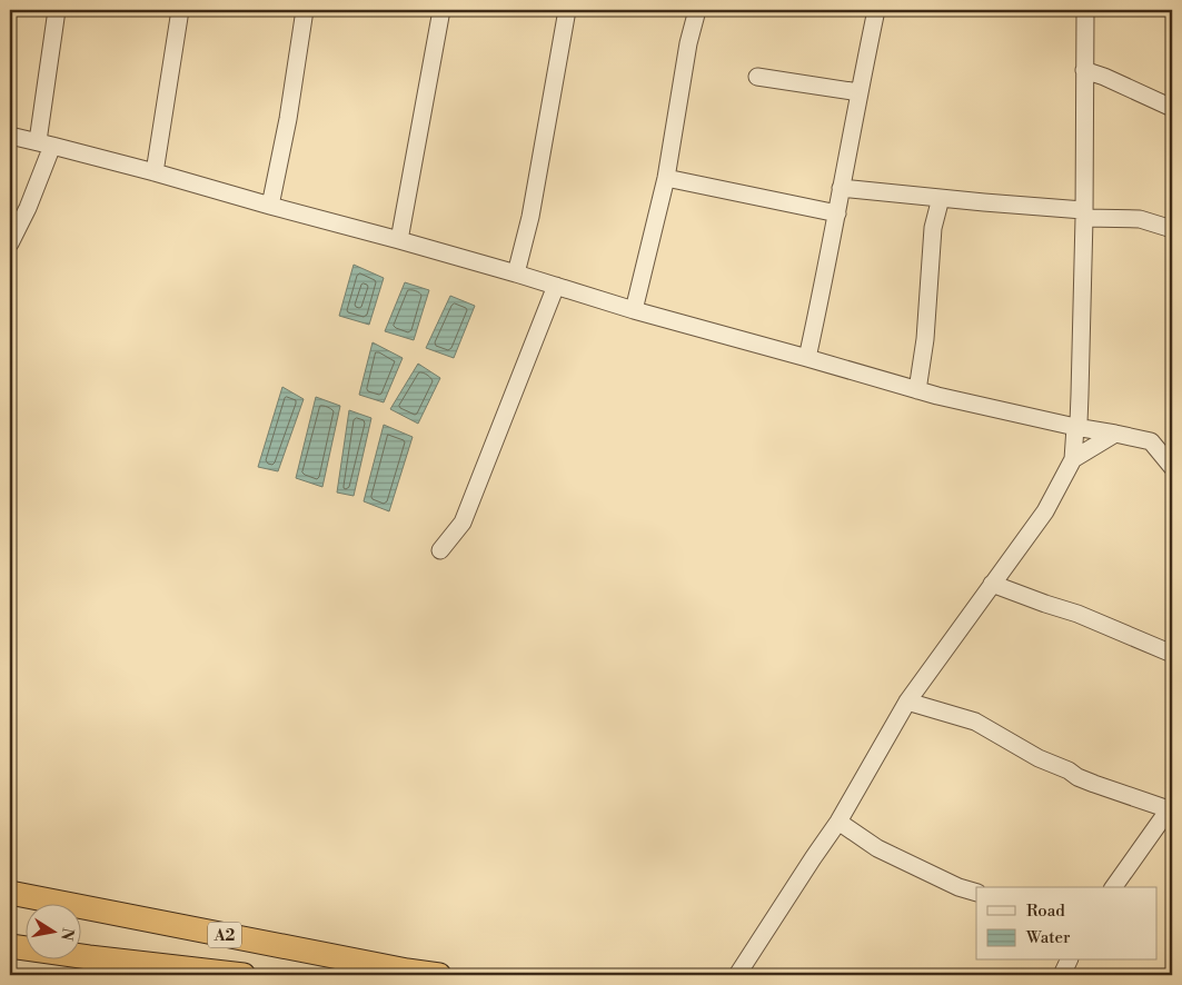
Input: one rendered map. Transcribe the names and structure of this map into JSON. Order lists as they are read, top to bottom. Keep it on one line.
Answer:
{"streets":{"highway":["A2"]},"legend":["Road","Water"],"north":"right"}
